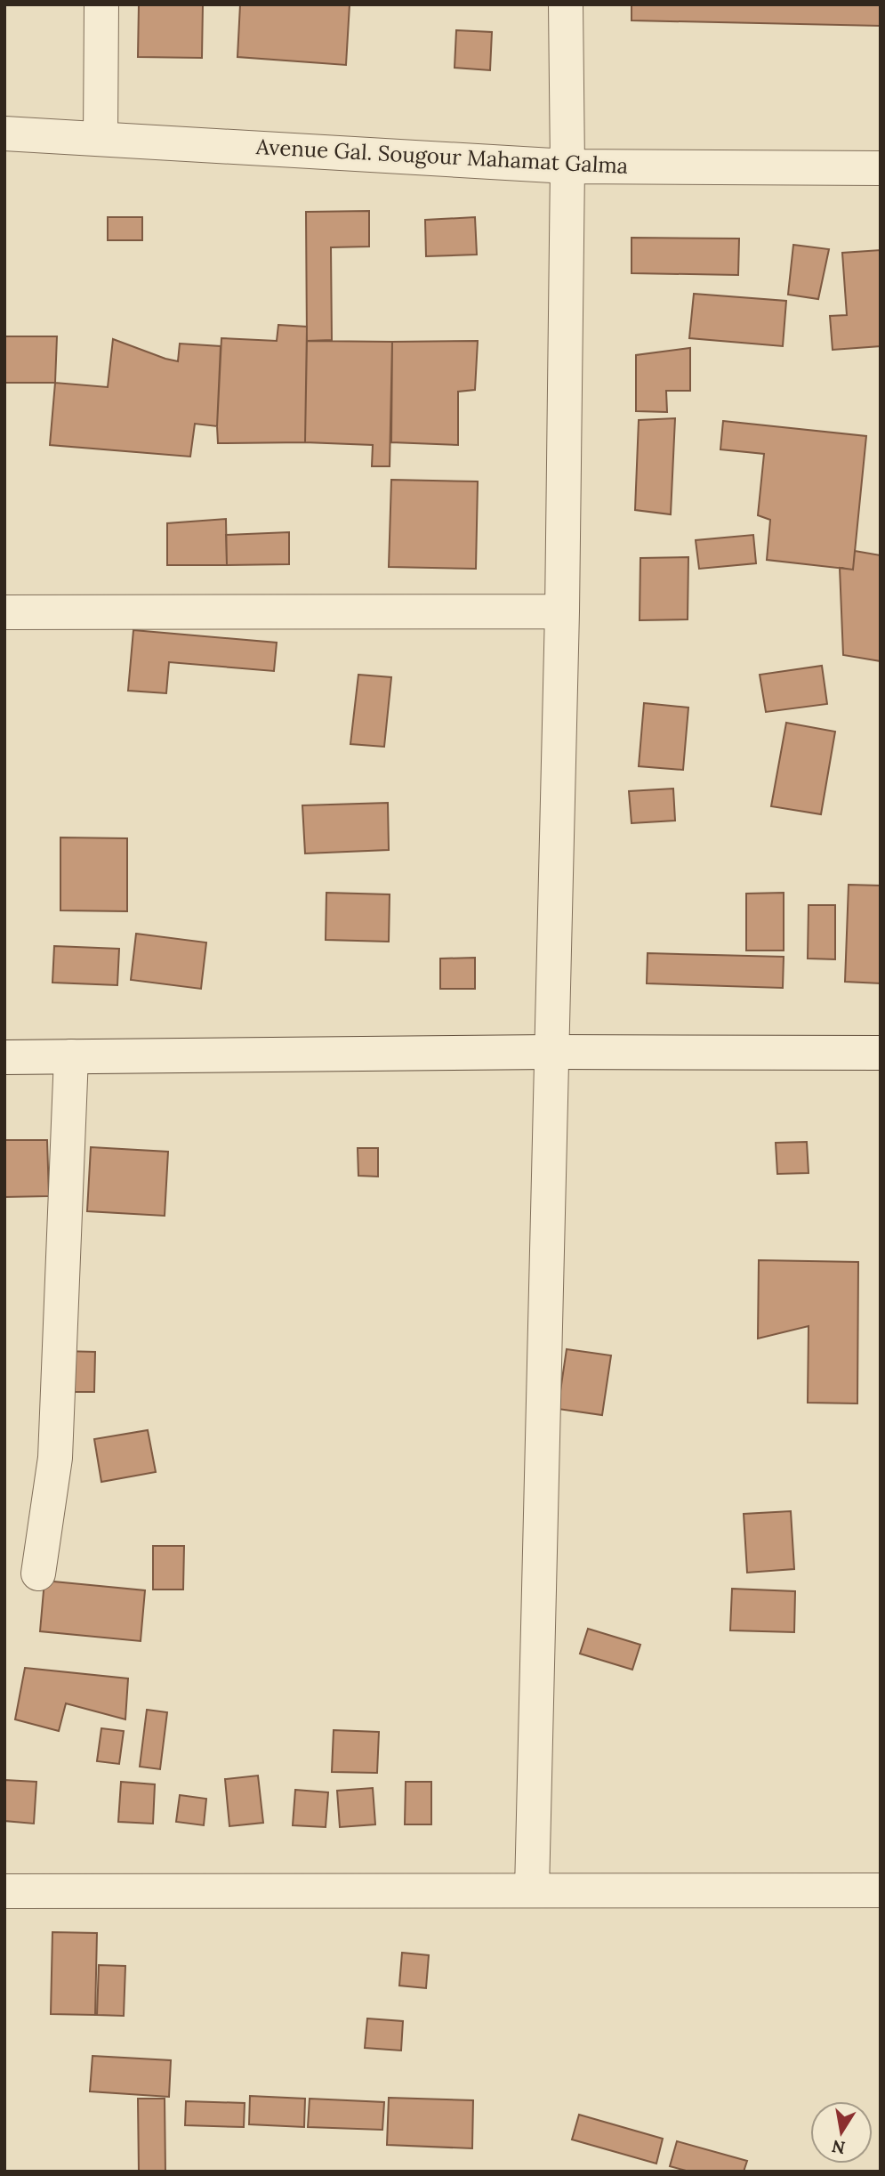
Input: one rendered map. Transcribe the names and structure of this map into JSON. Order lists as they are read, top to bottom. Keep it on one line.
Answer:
{"streets":{"street":["Avenue Gal. Sougour Mahamat Galma"]},"north":"bottom"}
